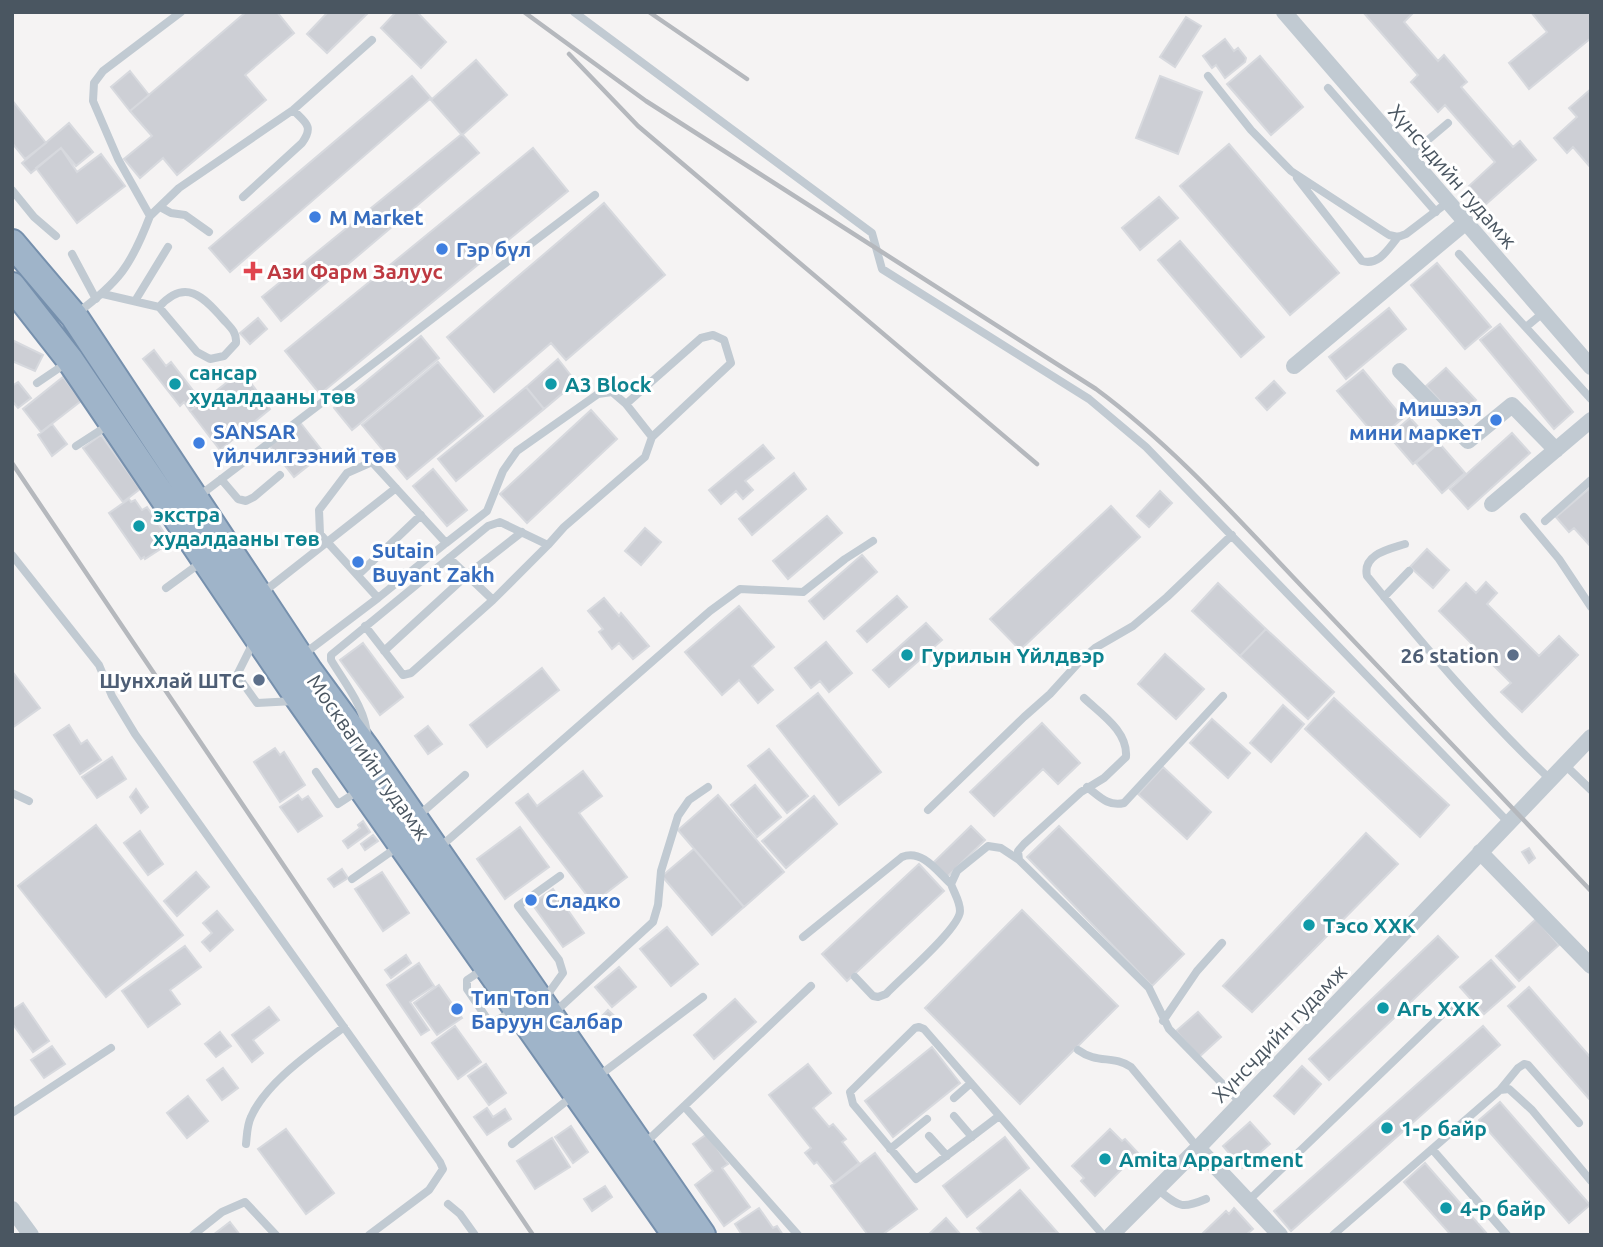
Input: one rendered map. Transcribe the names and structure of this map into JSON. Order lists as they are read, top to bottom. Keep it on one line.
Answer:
{"streets":{"highway":["Москвагийн гудамж"],"street":["Хүнсчдийн гудамж"]},"places":{"other":["М Market","Гэр бүл","сансар худалдааны төв","A3 Block","Мишээл мини маркет","SANSAR үйлчилгээний төв","экстра худалдааны төв","Sutain Buyant Zakh","Гурилын Үйлдвэр","26 station","Шунхлай ШТС","Сладко","Тэсо ХХК","Агь ХХК","Тип Топ Баруун Салбар","1-р байр","Amita Appartment","4-р байр"],"health":["Ази Фарм Залуус"]}}
